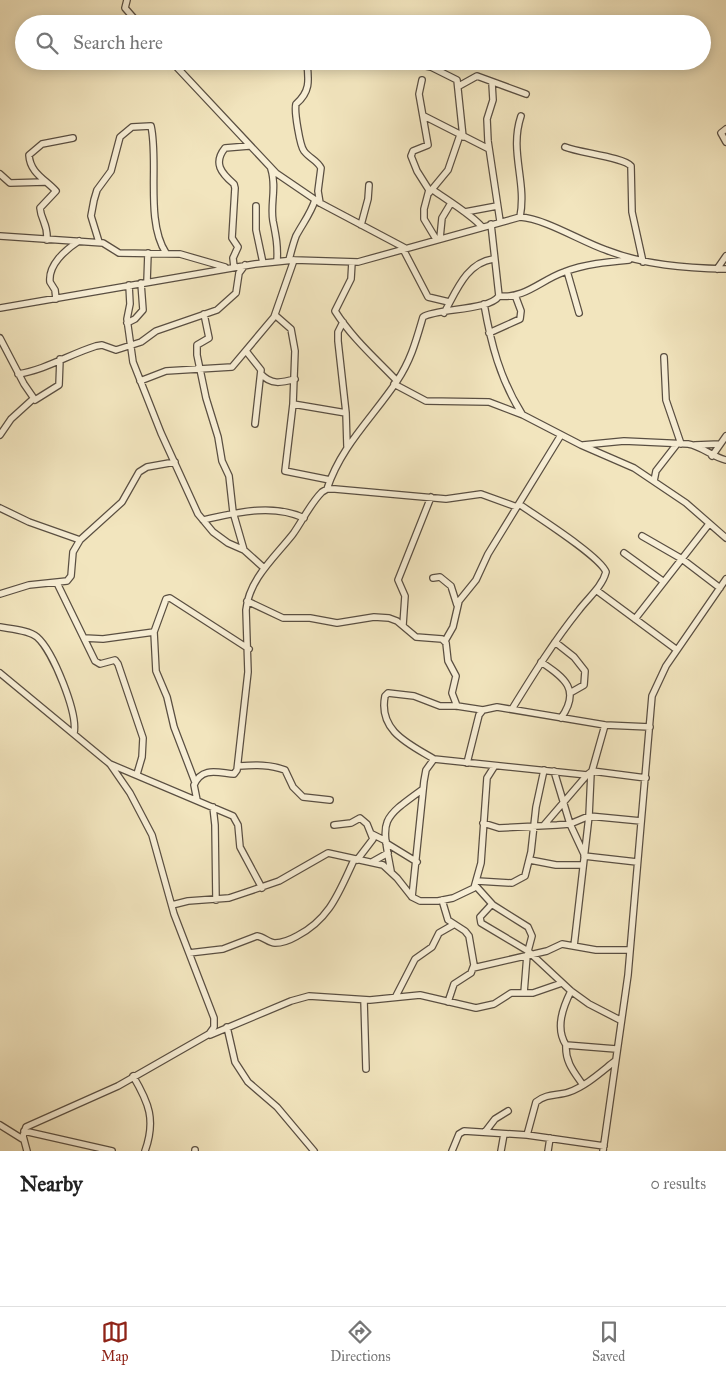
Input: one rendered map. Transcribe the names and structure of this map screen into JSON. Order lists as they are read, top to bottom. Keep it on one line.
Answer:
{"page":{"search":"Search here","heading":["Nearby","0 results"],"nav":["Map","Directions","Saved"]}}
